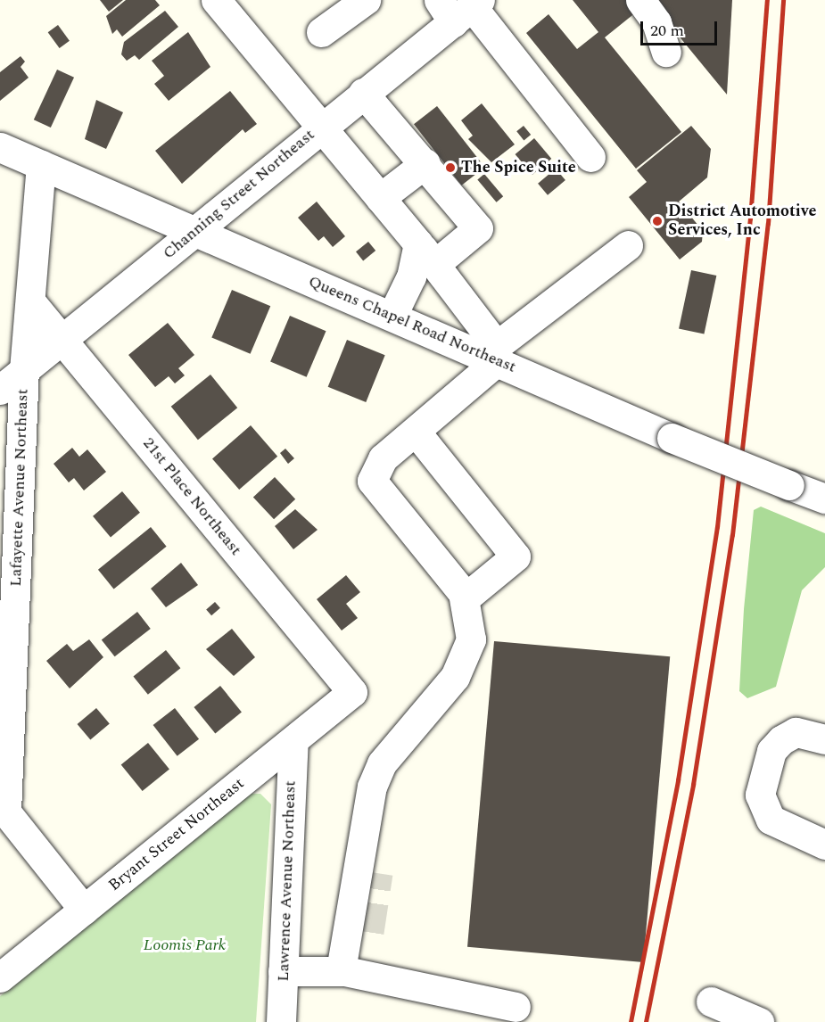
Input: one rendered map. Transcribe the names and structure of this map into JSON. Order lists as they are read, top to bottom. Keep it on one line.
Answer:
{"streets":{"street":["Channing Street Northeast","Queens Chapel Road Northeast","Lafayette Avenue Northeast","21st Place Northeast","Bryant Street Northeast","Lawrence Avenue Northeast"]},"crossings":[["Channing Street Northeast","Queens Chapel Road Northeast"],["Channing Street Northeast","Lafayette Avenue Northeast"],["Channing Street Northeast","21st Place Northeast"],["Queens Chapel Road Northeast","Lafayette Avenue Northeast"],["Lafayette Avenue Northeast","21st Place Northeast"],["21st Place Northeast","Bryant Street Northeast"],["Bryant Street Northeast","Lawrence Avenue Northeast"]],"parks":["Loomis Park"],"places":["The Spice Suite","District Automotive Services, Inc"],"scale_bar":"20 m"}
